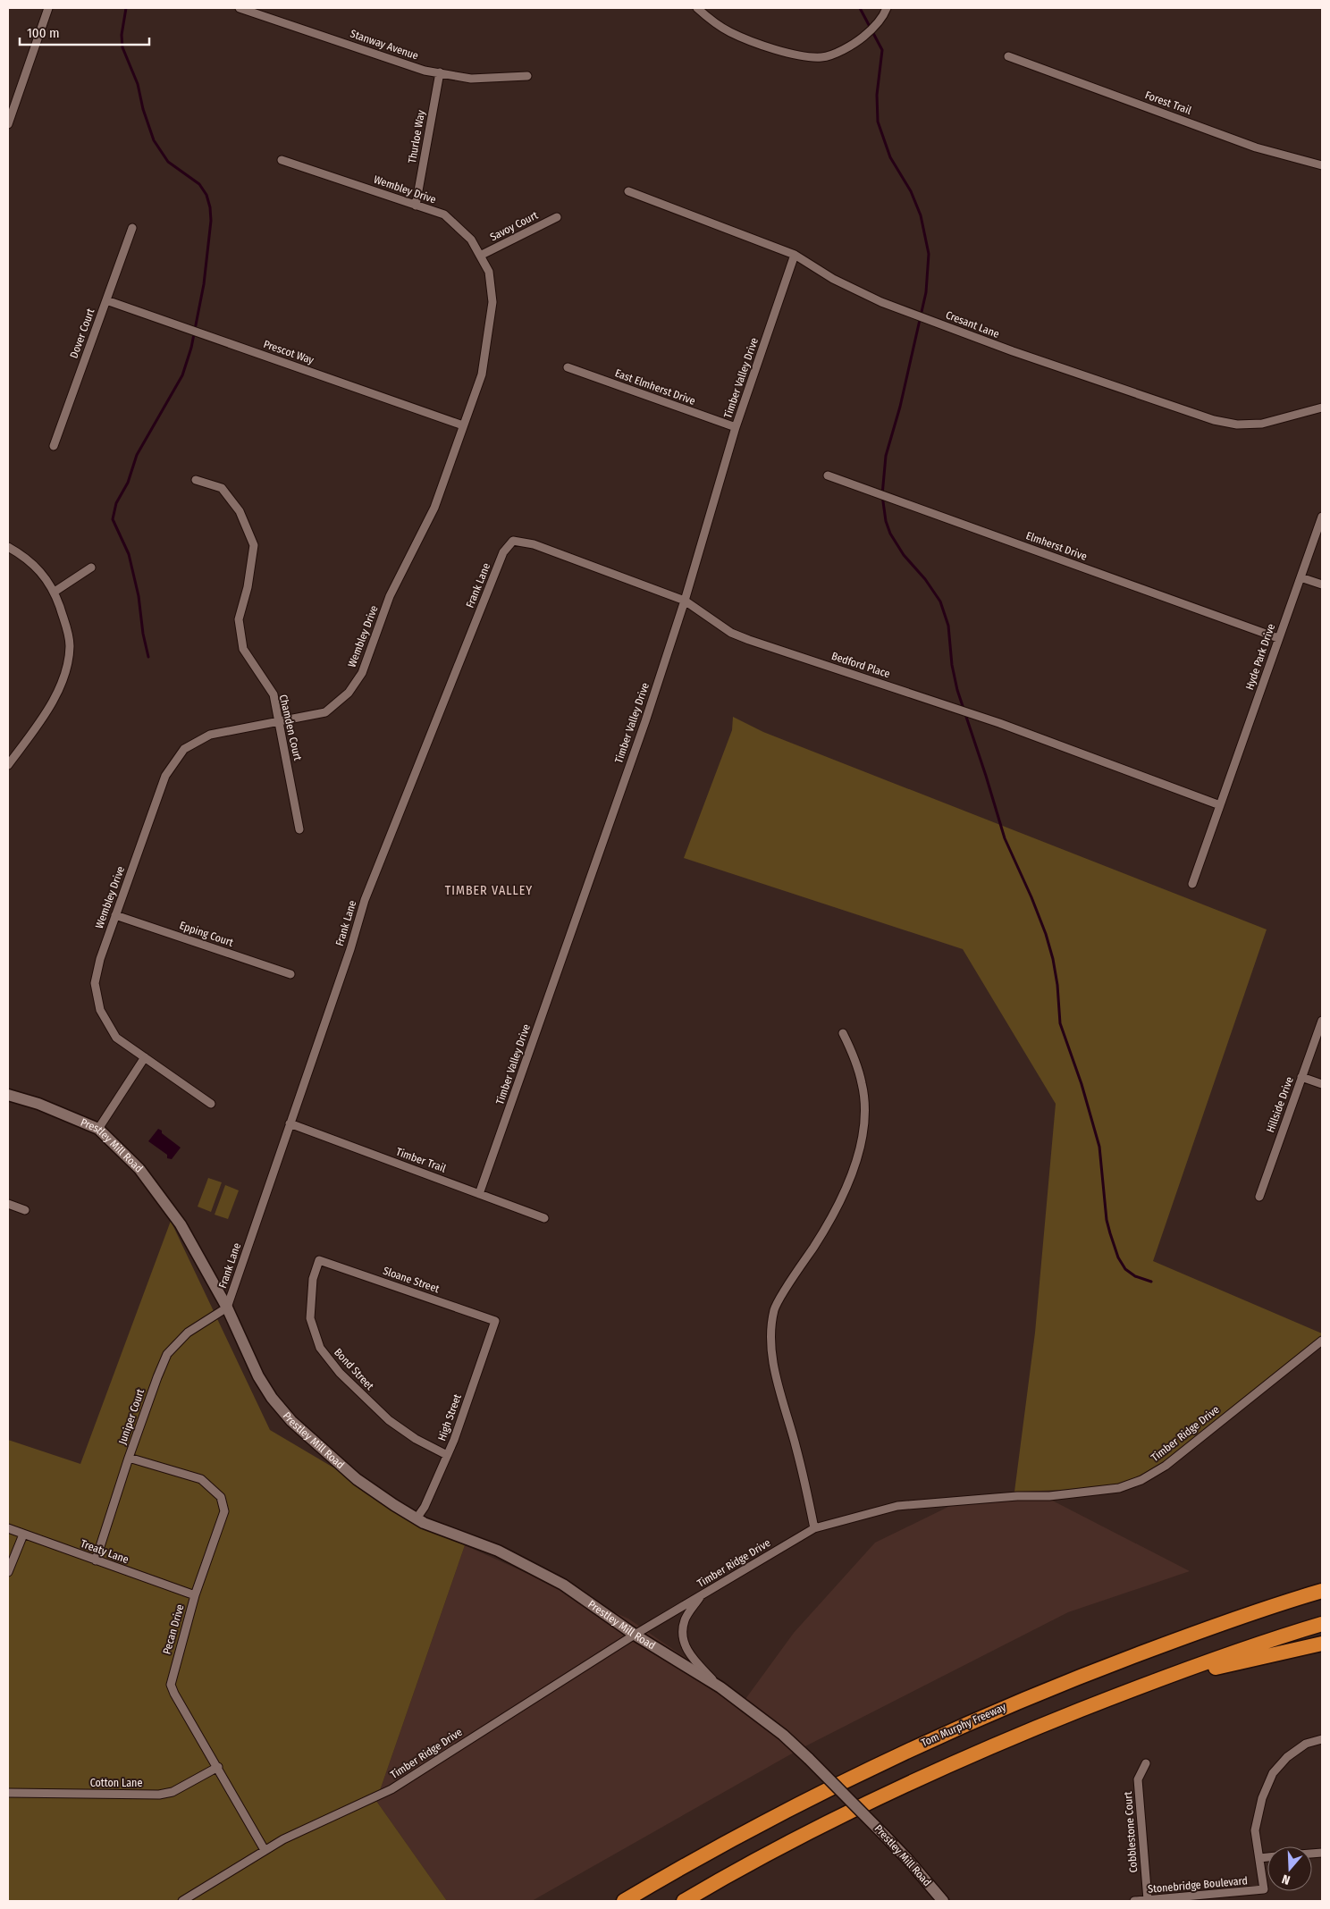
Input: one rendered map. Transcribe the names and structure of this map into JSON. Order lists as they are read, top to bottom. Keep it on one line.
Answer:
{"streets":{"highway":["Tom Murphy Freeway"],"street":["Stanway Avenue","Forest Trail","Thurloe Way","Wembley Drive","Savoy Court","Cresant Lane","Dover Court","Prescot Way","Timber Valley Drive","East Elmherst Drive","Elmherst Drive","Frank Lane","Hyde Park Drive","Bedford Place","Chamden Court","Epping Court","Hillside Drive","Prestley Mill Road","Timber Trail","Sloane Street","Bond Street","Juniper Court","High Street","Timber Ridge Drive","Treaty Lane","Pecan Drive","Cotton Lane","Cobblestone Court","Stonebridge Boulevard"]},"crossings":[["Stanway Avenue","Thurloe Way"],["Thurloe Way","Wembley Drive"],["Wembley Drive","Savoy Court"],["Wembley Drive","Prescot Way"],["Wembley Drive","Chamden Court"],["Wembley Drive","Epping Court"],["Cresant Lane","Timber Valley Drive"],["Dover Court","Prescot Way"],["Timber Valley Drive","East Elmherst Drive"],["Timber Valley Drive","Bedford Place"],["Timber Valley Drive","Timber Trail"],["Elmherst Drive","Hyde Park Drive"],["Frank Lane","Bedford Place"],["Frank Lane","Prestley Mill Road"],["Frank Lane","Timber Trail"],["Frank Lane","Juniper Court"],["Hyde Park Drive","Bedford Place"],["Prestley Mill Road","Juniper Court"],["Prestley Mill Road","High Street"],["Prestley Mill Road","Timber Ridge Drive"],["Sloane Street","Bond Street"],["Sloane Street","High Street"],["Bond Street","High Street"],["Juniper Court","Treaty Lane"],["Juniper Court","Pecan Drive"],["Timber Ridge Drive","Pecan Drive"],["Treaty Lane","Pecan Drive"],["Pecan Drive","Cotton Lane"],["Cobblestone Court","Stonebridge Boulevard"]],"districts":["TIMBER VALLEY"],"scale_bar":"100 m","north":"bottom"}
